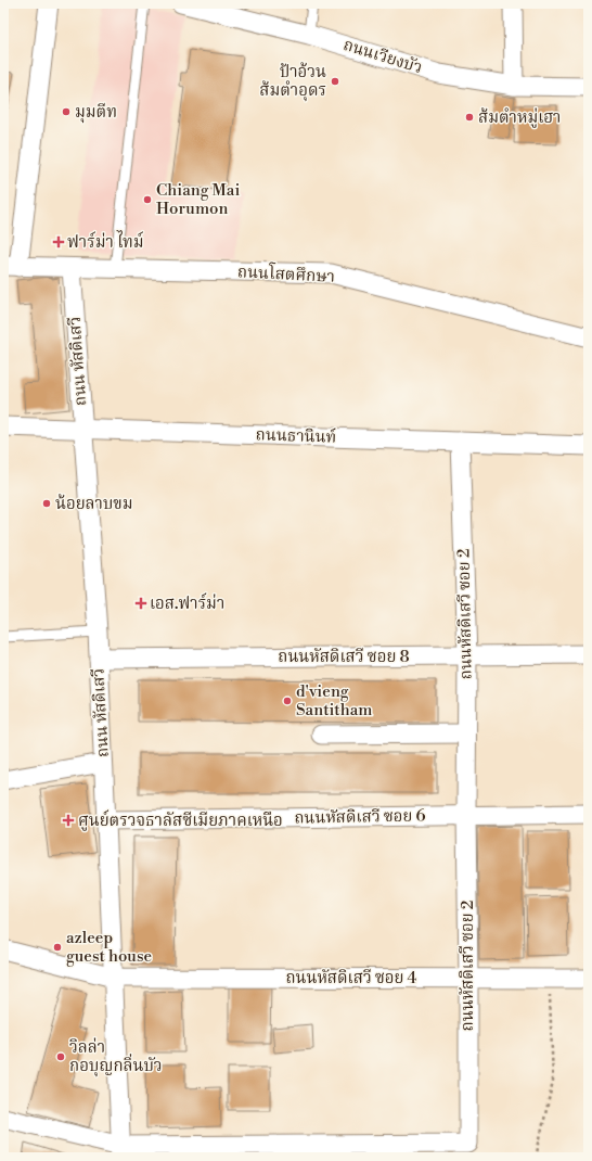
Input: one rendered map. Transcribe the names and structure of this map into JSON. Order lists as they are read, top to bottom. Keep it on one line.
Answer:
{"streets":{"street":["ถนนเวียงบัว","ถนนโสตศึกษา","ถนน หัสดิเสวี","ถนนธานินท์","ถนนหัสดิเสวี ซอย 2","ถนนหัสดิเสวี ซอย 8","ถนนหัสดิเสวี ซอย 6","ถนนหัสดิเสวี ซอย 4"]},"crossings":[["ถนนโสตศึกษา","ถนน หัสดิเสวี"],["ถนน หัสดิเสวี","ถนนธานินท์"],["ถนน หัสดิเสวี","ถนนหัสดิเสวี ซอย 2"],["ถนน หัสดิเสวี","ถนนหัสดิเสวี ซอย 8"],["ถนน หัสดิเสวี","ถนนหัสดิเสวี ซอย 6"],["ถนน หัสดิเสวี","ถนนหัสดิเสวี ซอย 4"],["ถนนธานินท์","ถนนหัสดิเสวี ซอย 2"],["ถนนหัสดิเสวี ซอย 2","ถนนหัสดิเสวี ซอย 8"],["ถนนหัสดิเสวี ซอย 2","ถนนหัสดิเสวี ซอย 6"],["ถนนหัสดิเสวี ซอย 2","ถนนหัสดิเสวี ซอย 4"]],"places":{"other":["ป้าอ้วน ส้มตำอุดร","มุมตีท","ส้มตำหมู่เฮา","Chiang Mai Horumon","น้อยลาบขม","d'vieng Santitham","azleep guest house","วิลล่า กอบุญกลิ่นบัว"],"health":["ฟาร์ม่า ไทม์","เอส.ฟาร์ม่า","ศูนย์ตรวจธาลัสซีเมียภาคเหนือ"]}}
